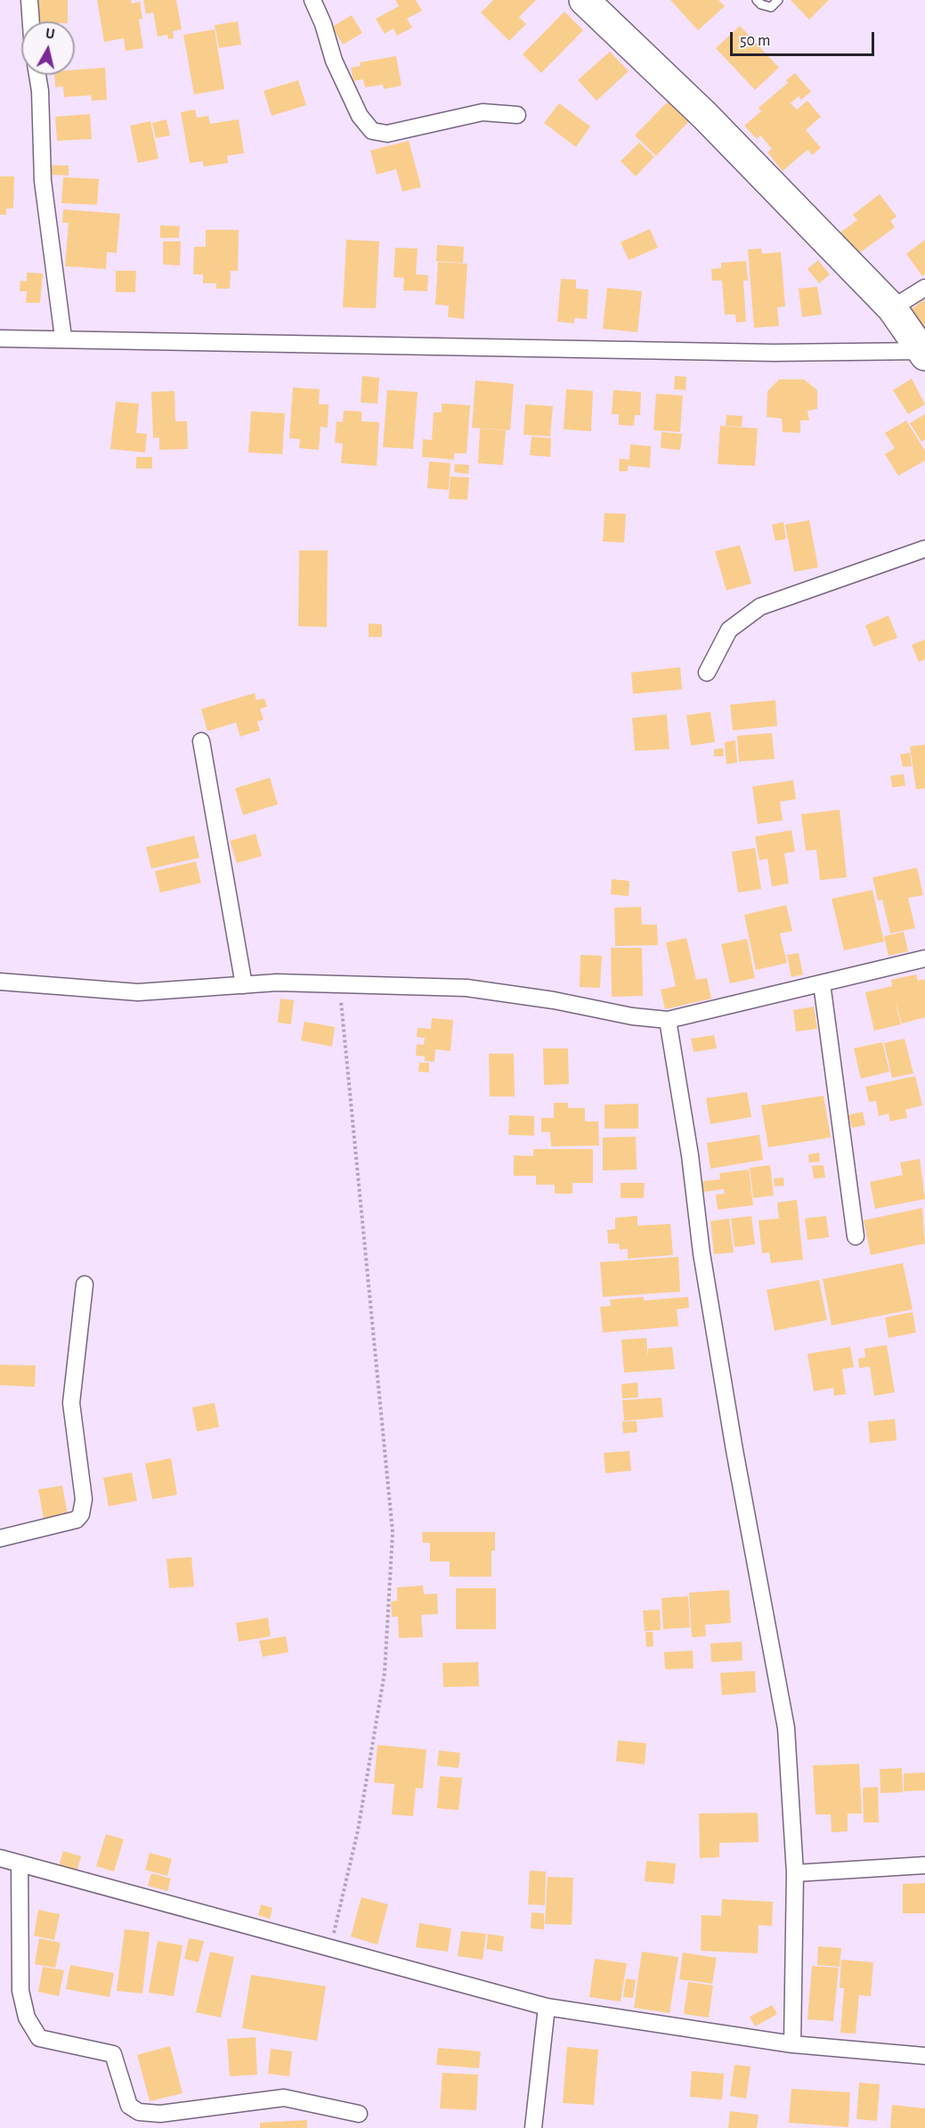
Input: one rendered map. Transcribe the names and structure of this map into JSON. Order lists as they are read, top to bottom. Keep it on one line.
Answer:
{"scale_bar":"50 m","north":"top"}
